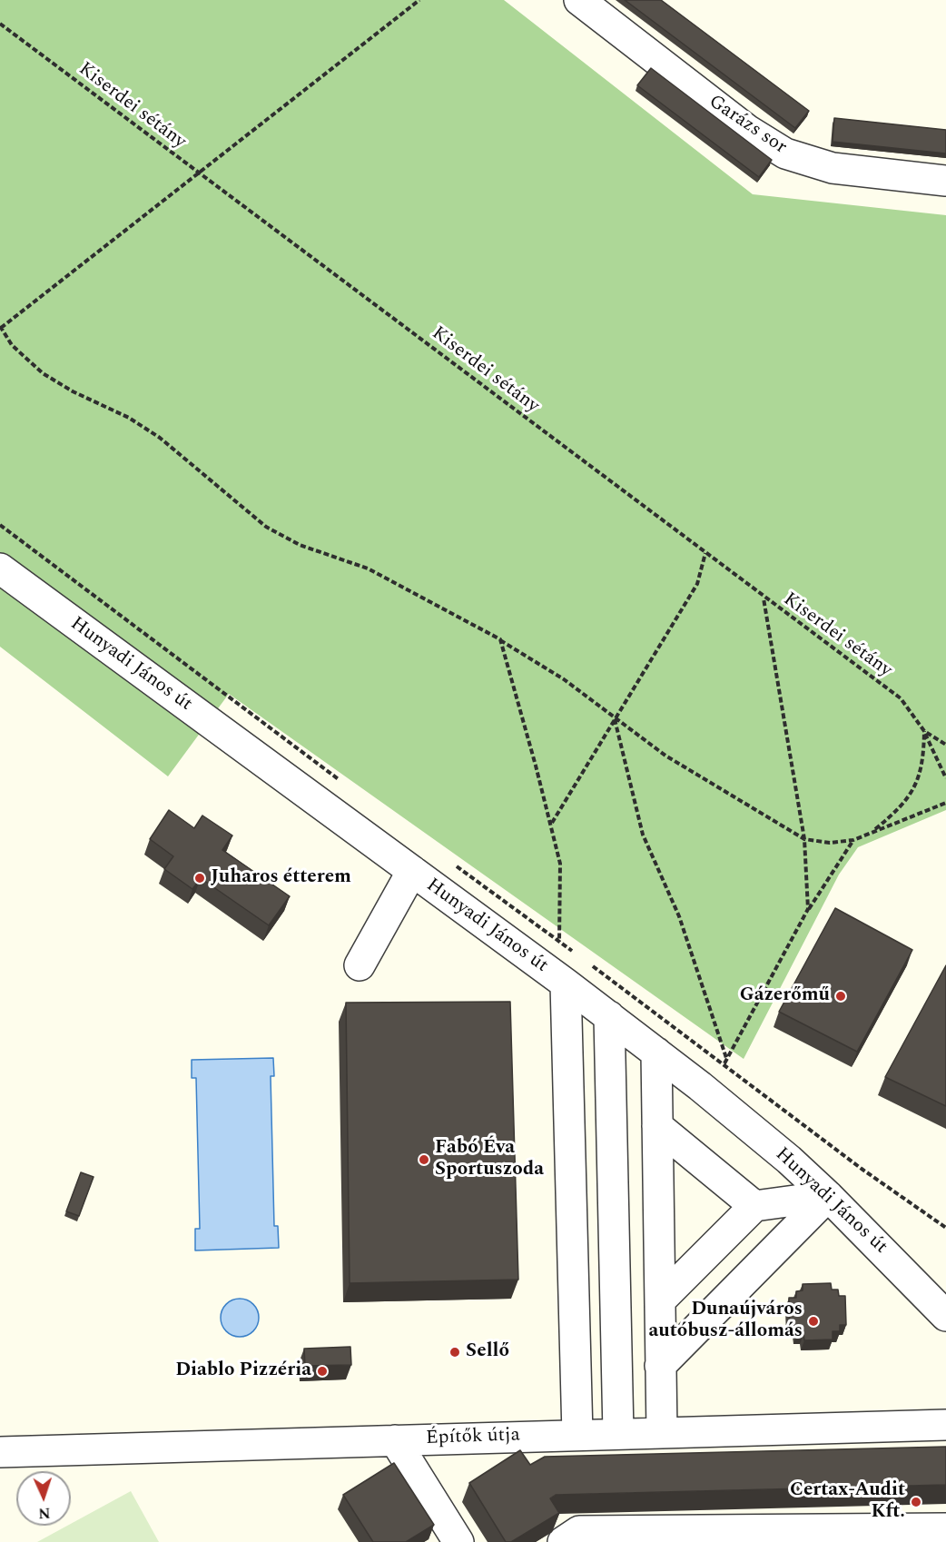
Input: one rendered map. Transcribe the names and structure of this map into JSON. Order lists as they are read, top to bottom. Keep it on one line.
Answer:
{"streets":{"street":["Garázs sor","Hunyadi János út","Építők útja"],"path":["Kiserdei sétány"]},"places":["Juharos étterem","Gázerőmű","Fabó Éva Sportuszoda","Dunaújváros autóbusz-állomás","Sellő","Diablo Pizzéria","Certax-Audit Kft."],"north":"bottom"}
